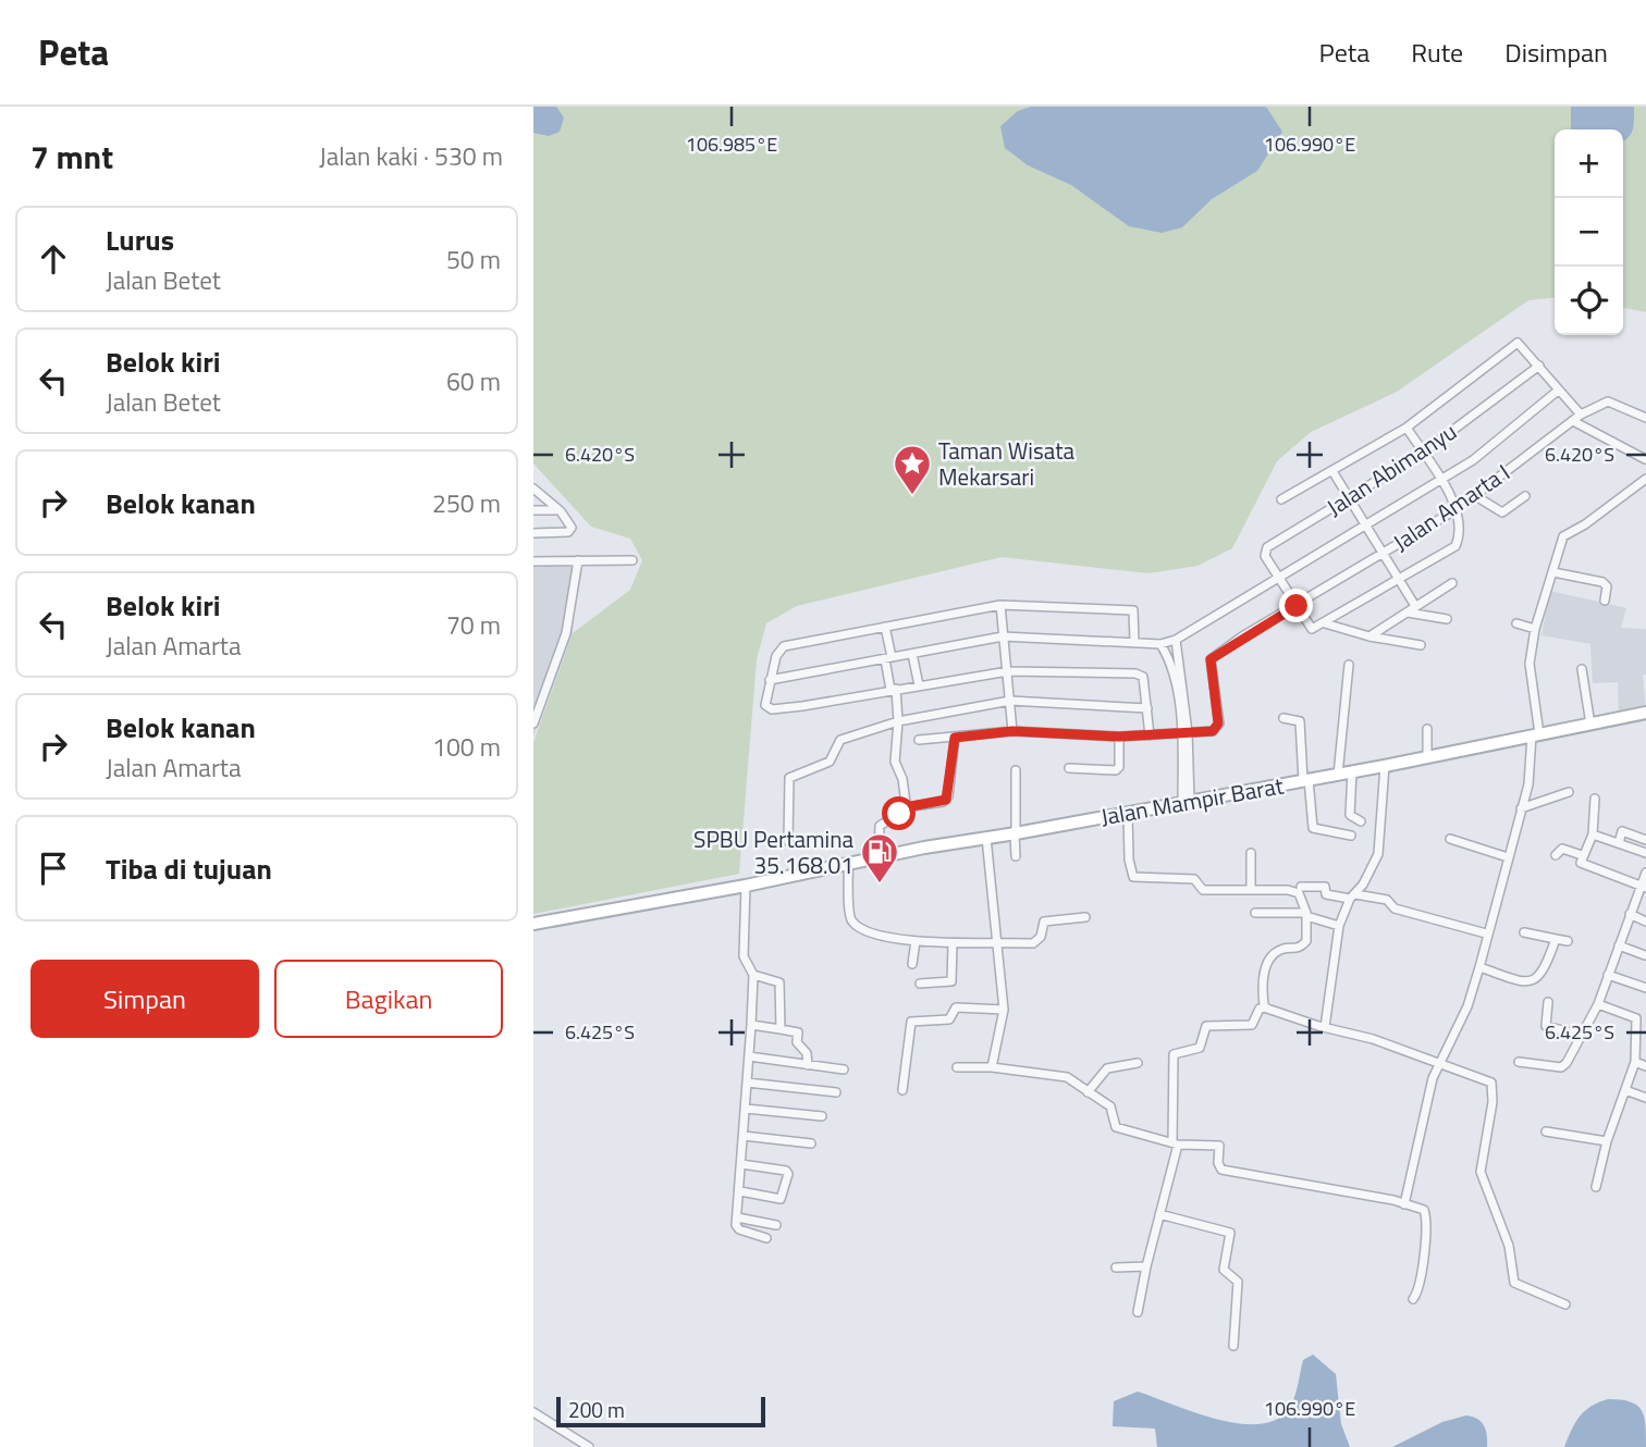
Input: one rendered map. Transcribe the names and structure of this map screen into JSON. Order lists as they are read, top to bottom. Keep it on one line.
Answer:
{"streets":{"street":["Jalan Abimanyu","Jalan Amarta I","Jalan Mampir Barat"]},"places":{"place":["Taman Wisata Mekarsari"],"fuel station":["SPBU Pertamina 35.168.01"]},"scale_bar":"200 m","page":{"header":"Peta","nav":["Peta","Rute","Disimpan"],"heading":["7 mnt","Jalan kaki · 530 m"],"map_buttons":["+","−"],"list":[["Lurus","Jalan Betet","50 m"],["Belok kiri","Jalan Betet","60 m"],["Belok kanan","250 m"],["Belok kiri","Jalan Amarta","70 m"],["Belok kanan","Jalan Amarta","100 m"],"Tiba di tujuan"],"buttons":["Simpan","Bagikan"],"scale":"200 m"},"coordinates":["106.985°E","106.990°E","6.420°S","6.425°S"]}
